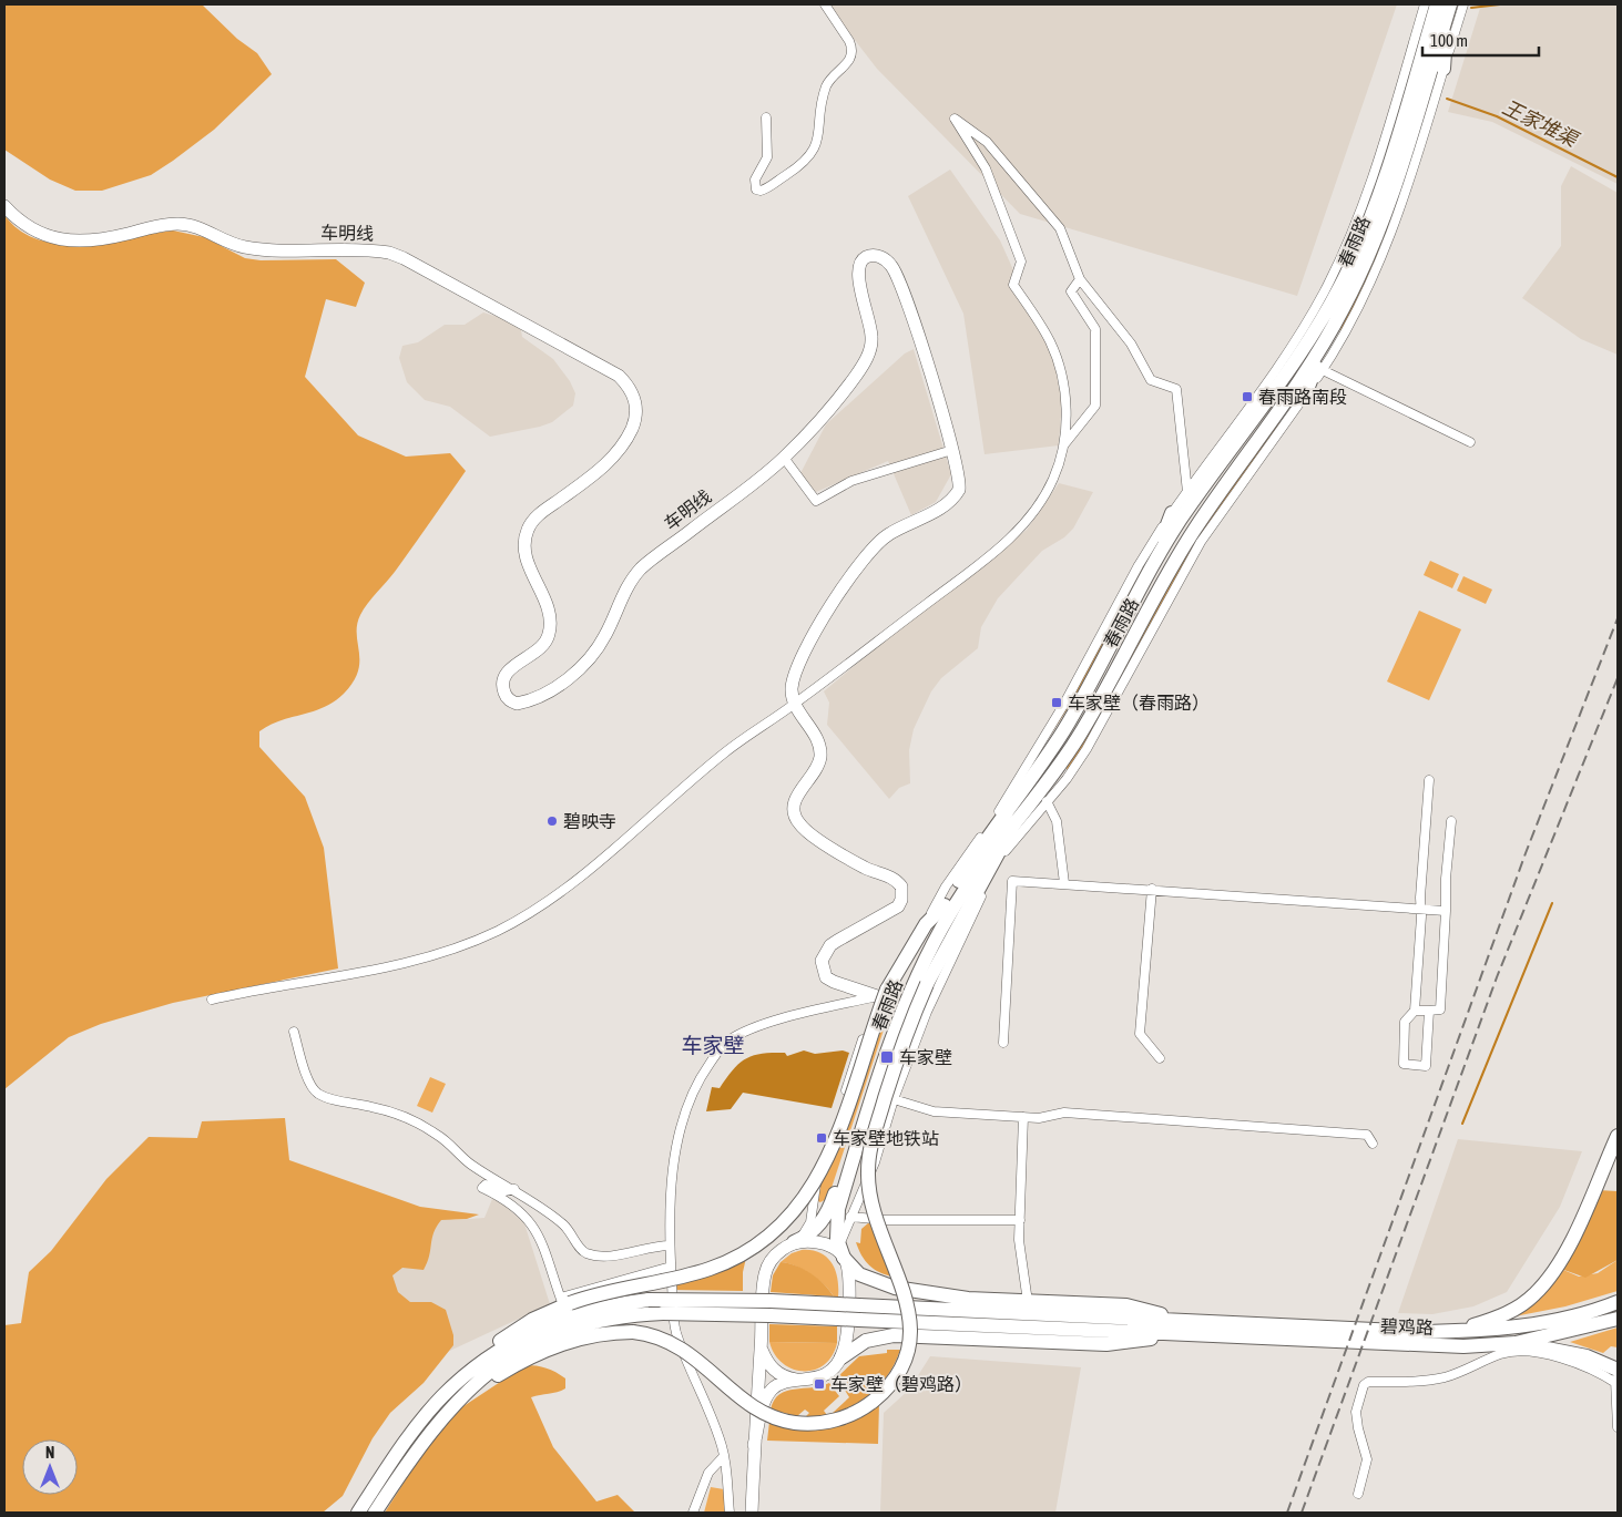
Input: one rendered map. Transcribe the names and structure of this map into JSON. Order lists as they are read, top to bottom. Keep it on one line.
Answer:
{"streets":{"main road":["车明线","春雨路","碧鸡路"]},"districts":["车家壁"],"water":["王家堆渠"],"places":{"transit":["春雨路南段","车家壁（春雨路）","车家壁","车家壁地铁站","车家壁（碧鸡路）"],"other":["碧映寺"]},"scale_bar":"100 m","north":"top"}
